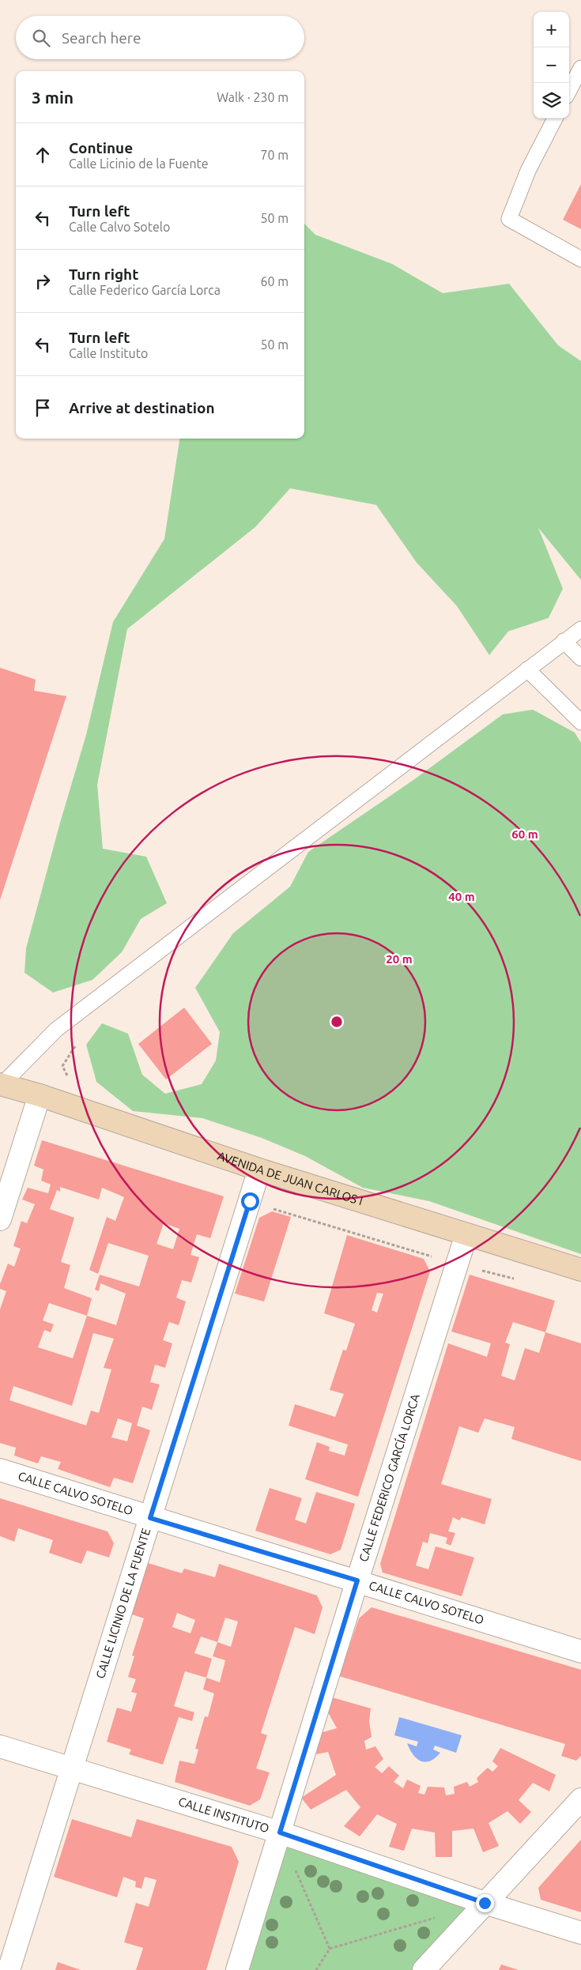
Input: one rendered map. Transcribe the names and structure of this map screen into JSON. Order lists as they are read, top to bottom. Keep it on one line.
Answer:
{"streets":{"street":["AVENIDA DE JUAN CARLOS I","CALLE FEDERICO GARCÍA LORCA","CALLE CALVO SOTELO","CALLE LICINIO DE LA FUENTE","CALLE INSTITUTO"]},"crossings":[["AVENIDA DE JUAN CARLOS I","CALLE FEDERICO GARCÍA LORCA"],["AVENIDA DE JUAN CARLOS I","CALLE LICINIO DE LA FUENTE"],["CALLE FEDERICO GARCÍA LORCA","CALLE CALVO SOTELO"],["CALLE FEDERICO GARCÍA LORCA","CALLE INSTITUTO"],["CALLE CALVO SOTELO","CALLE LICINIO DE LA FUENTE"],["CALLE LICINIO DE LA FUENTE","CALLE INSTITUTO"]],"page":{"map_buttons":["+","−"],"search":"Search here","heading":["3 min","Walk · 230 m"],"list":[["Continue","Calle Licinio de la Fuente","70 m"],["Turn left","Calle Calvo Sotelo","50 m"],["Turn right","Calle Federico García Lorca","60 m"],["Turn left","Calle Instituto","50 m"],"Arrive at destination"]},"rings":["60 m","40 m","20 m"]}
